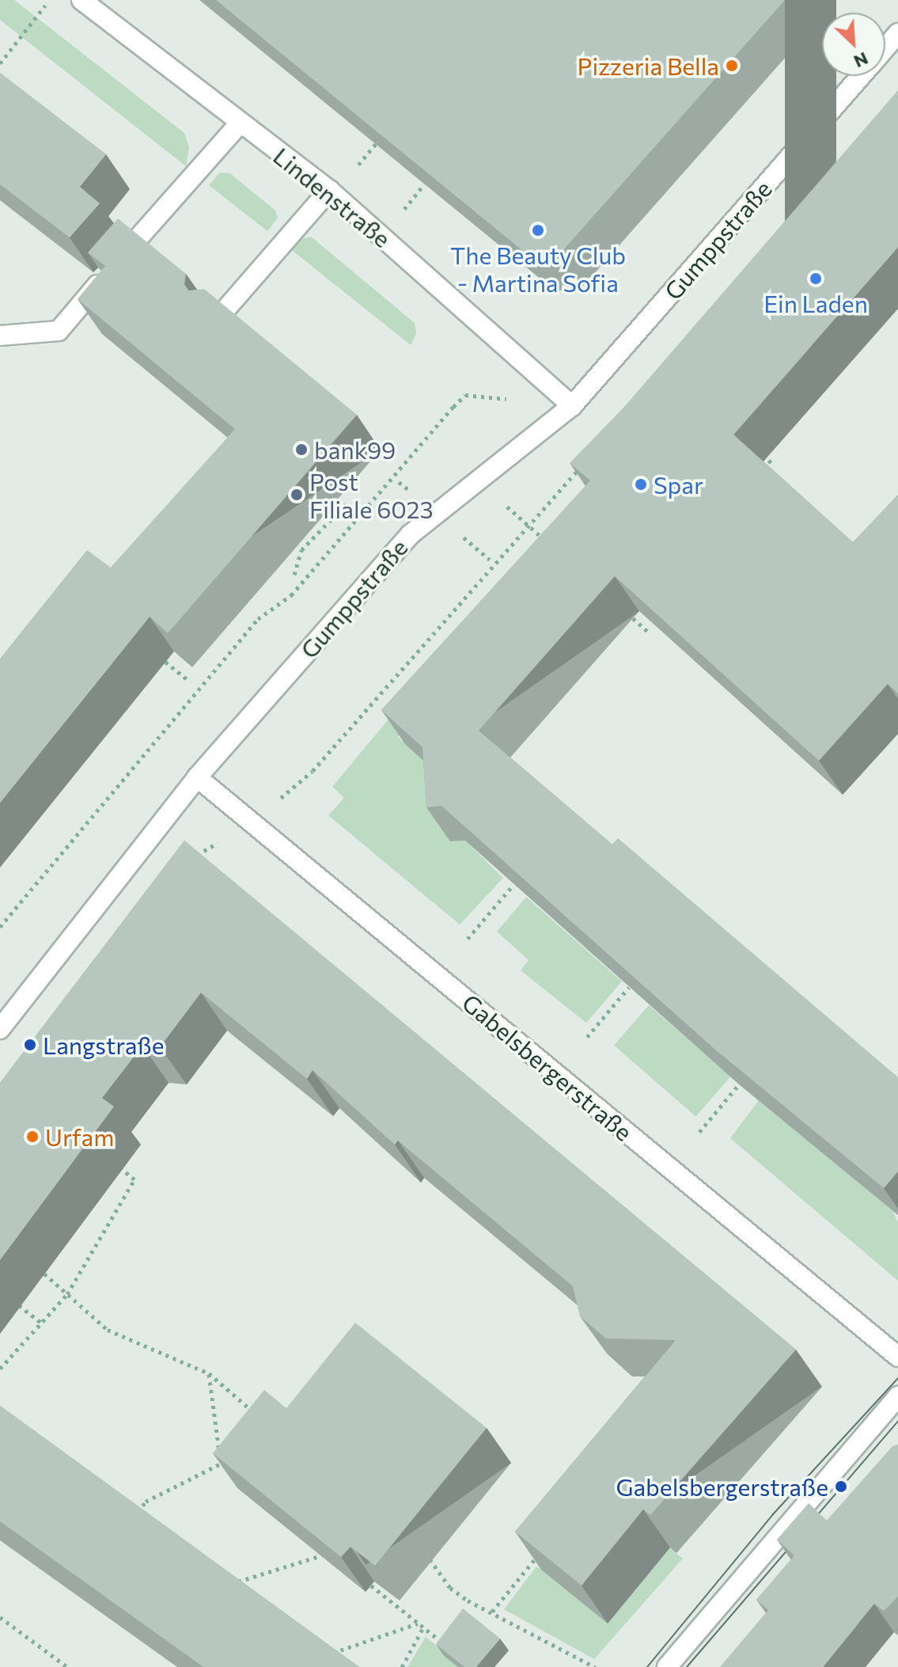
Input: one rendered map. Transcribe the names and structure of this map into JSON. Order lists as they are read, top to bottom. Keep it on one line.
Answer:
{"streets":{"street":["Lindenstraße","Gumppstraße","Gabelsbergerstraße"]},"crossings":[["Lindenstraße","Gumppstraße"],["Gumppstraße","Gabelsbergerstraße"]],"places":["Pizzeria Bella","The Beauty Club - Martina Sofia","Ein Laden","bank99","Spar","Post Filiale 6023","Langstraße","Urfam","Gabelsbergerstraße"],"north":"bottom right"}
